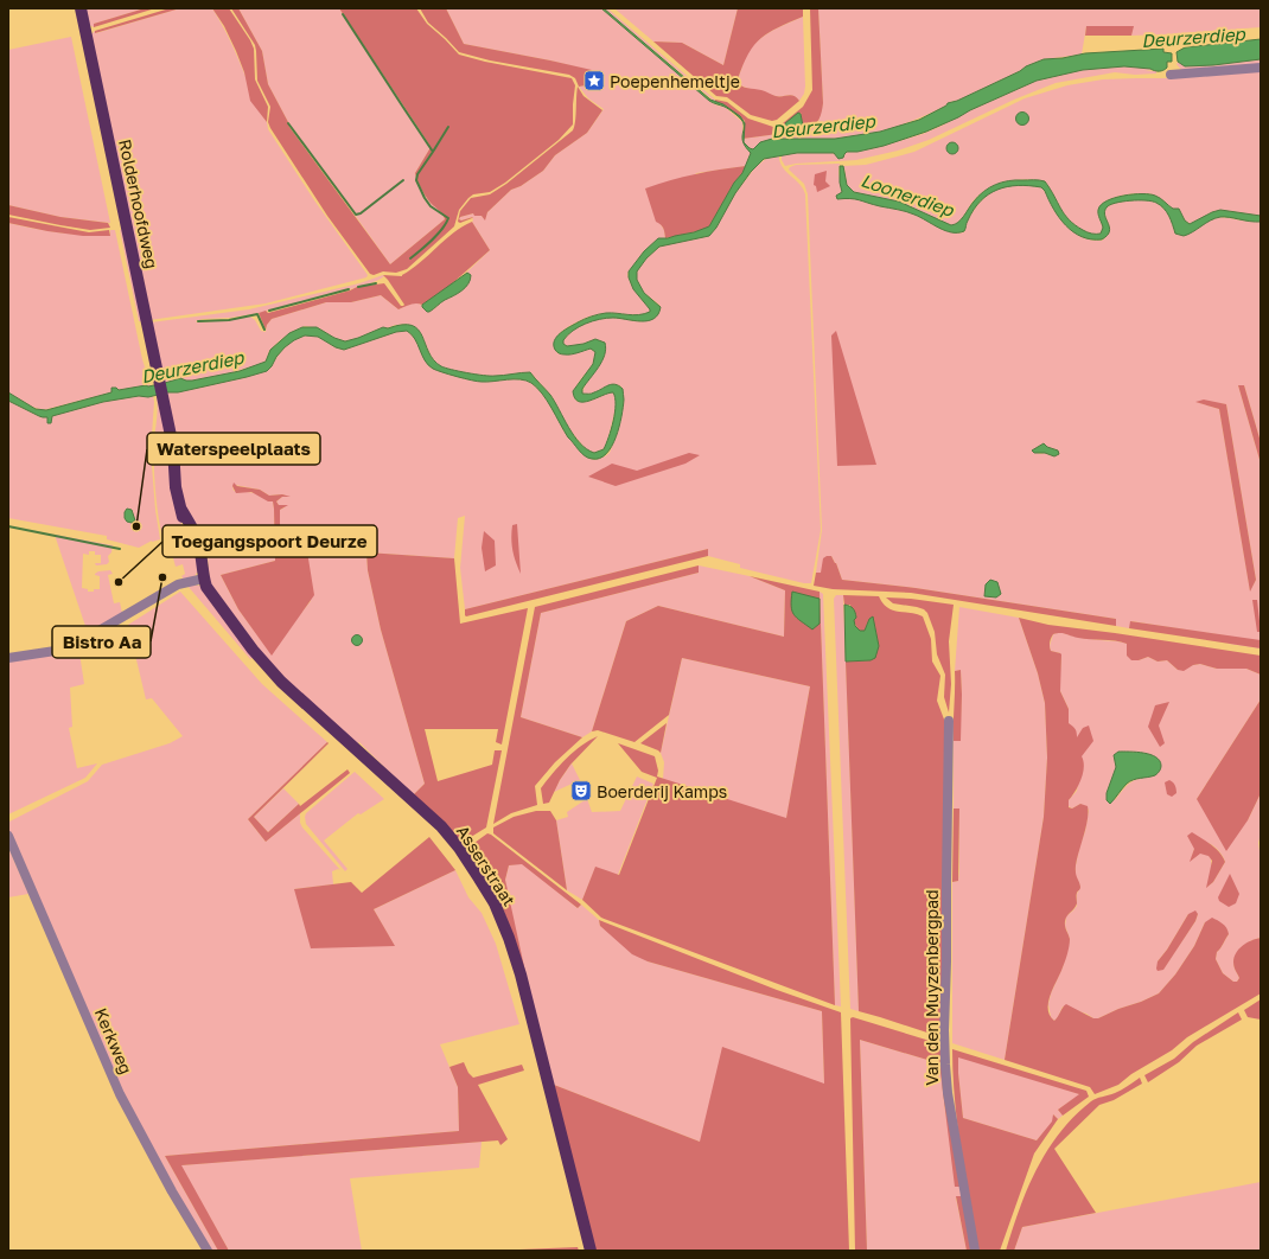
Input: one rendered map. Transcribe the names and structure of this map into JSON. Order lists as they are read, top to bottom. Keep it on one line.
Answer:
{"streets":{"main road":["Rolderhoofdweg","Asserstraat"],"street":["Van den Muyzenbergpad","Kerkweg"]},"crossings":[["Rolderhoofdweg","Asserstraat"]],"water":["Deurzerdiep","Loonerdiep"],"places":{"place":["Poepenhemeltje"],"other":["Waterspeelplaats","Bistro Aa","Toegangspoort Deurze"],"theatre":["Boerderij Kamps"]}}
